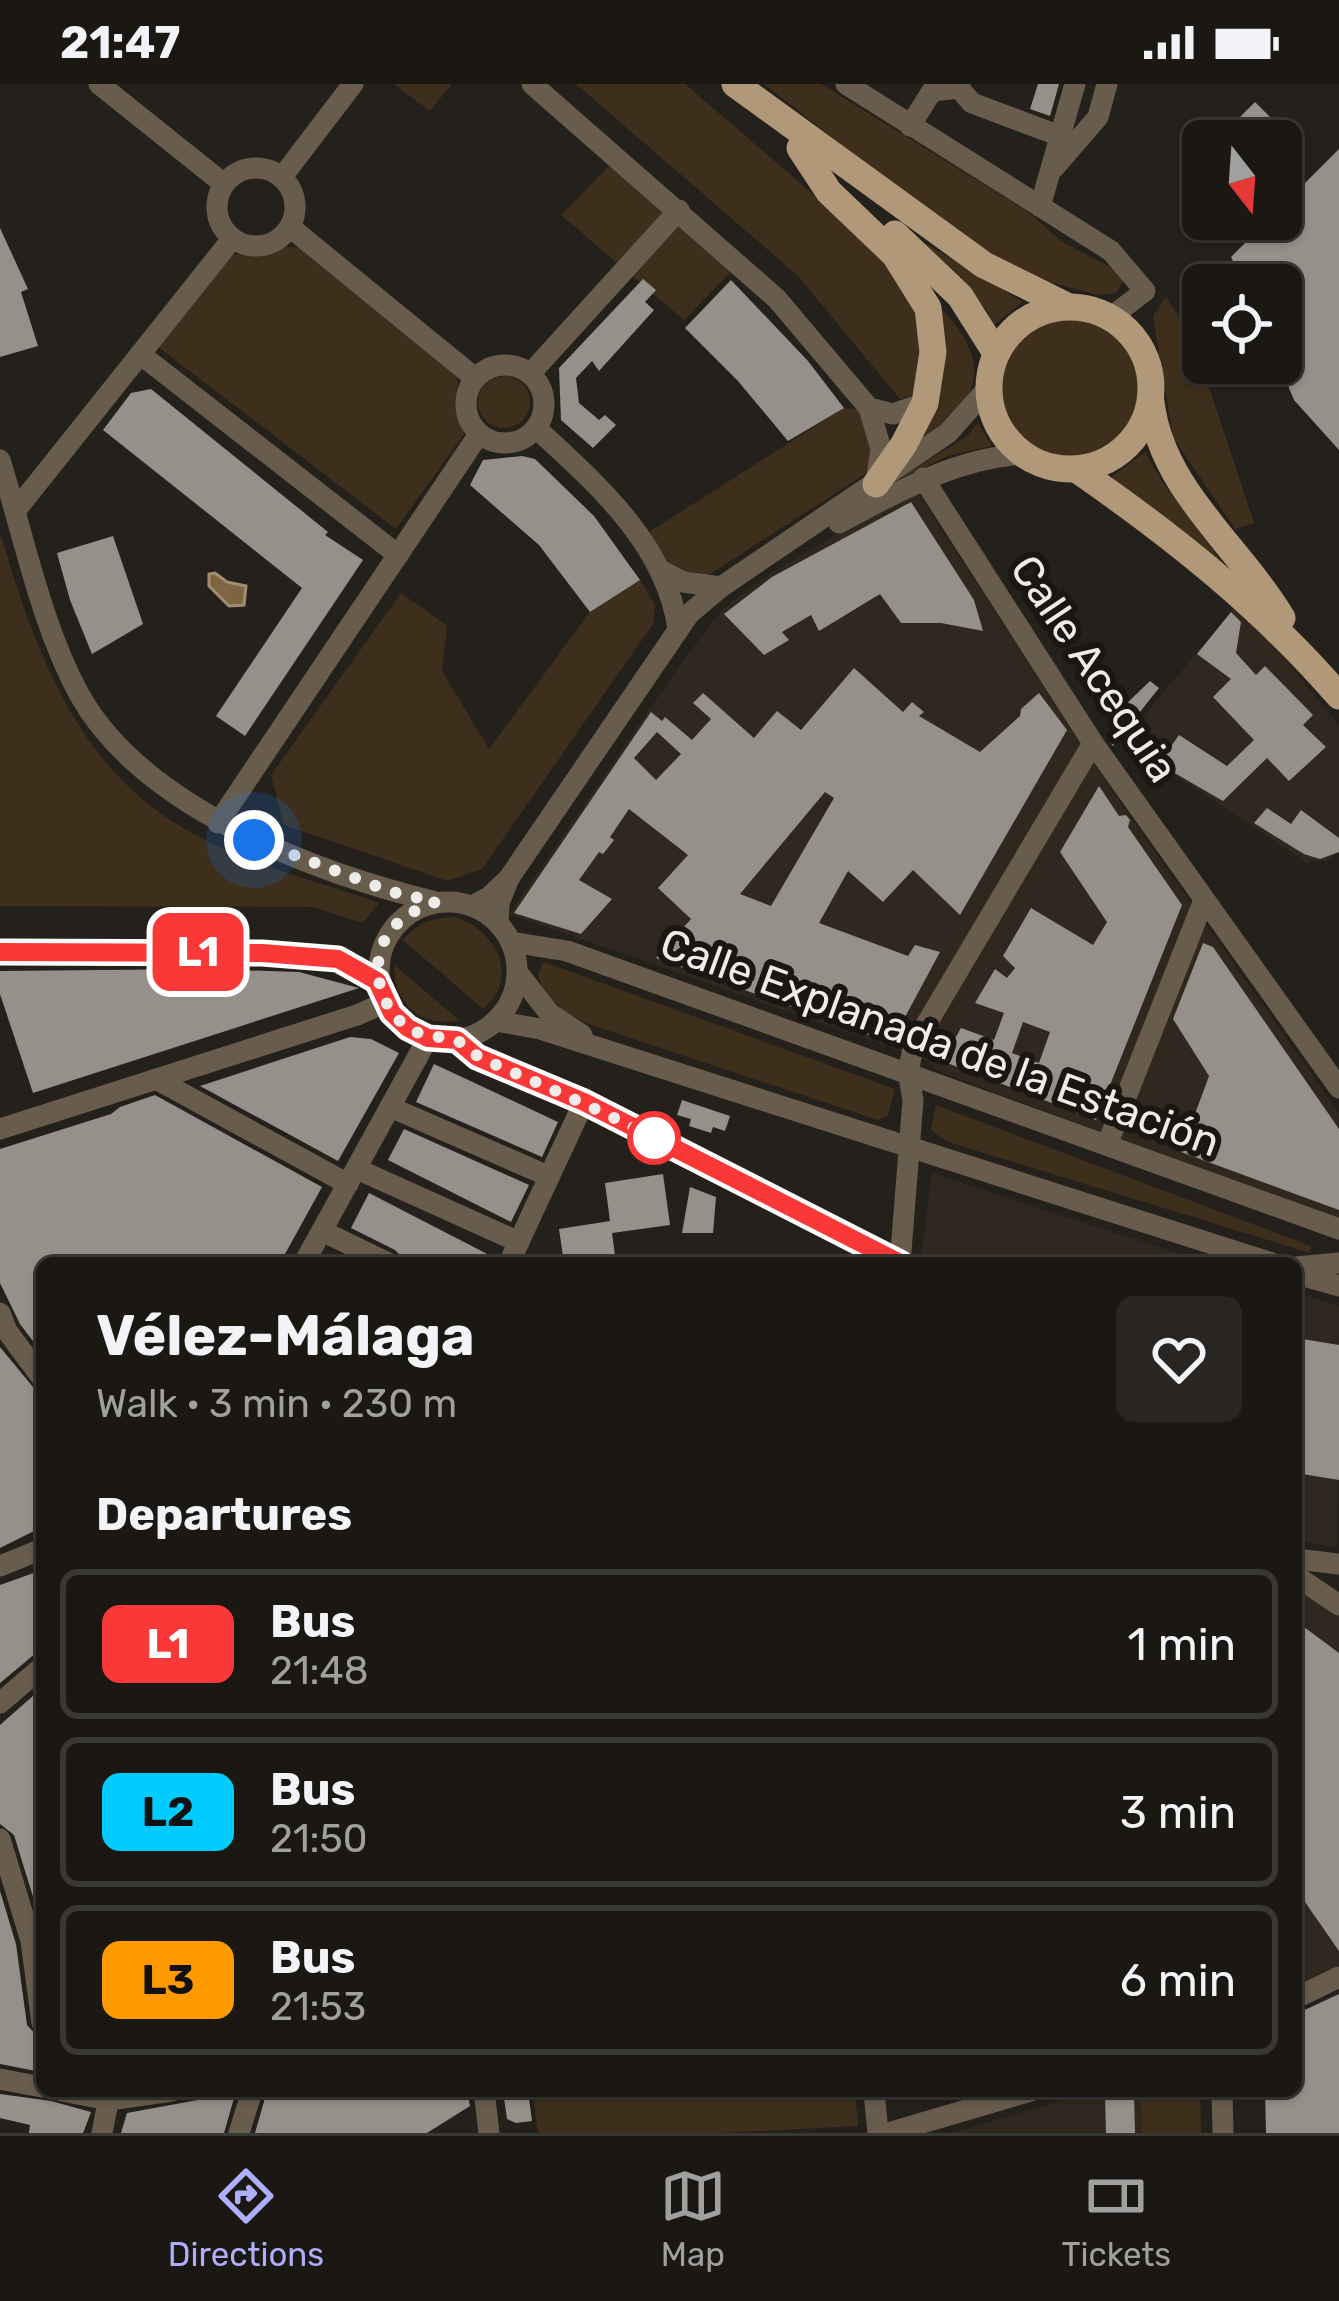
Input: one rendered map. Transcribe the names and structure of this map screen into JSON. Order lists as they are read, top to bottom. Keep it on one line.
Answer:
{"streets":{"street":["Calle Acequia","Calle Explanada de la Estación"]},"lines":["bus line L1"],"north":"bottom","page":{"status":"21:47","on_map":"L1","heading":[["Vélez-Málaga","Walk · 3 min · 230 m"],"Departures"],"list":[{"mark":"L1","name":"Bus","note":"21:48","value":"1 min"},{"mark":"L2","name":"Bus","note":"21:50","value":"3 min"},{"mark":"L3","name":"Bus","note":"21:53","value":"6 min"}],"tabs":["Directions","Map","Tickets"]}}
